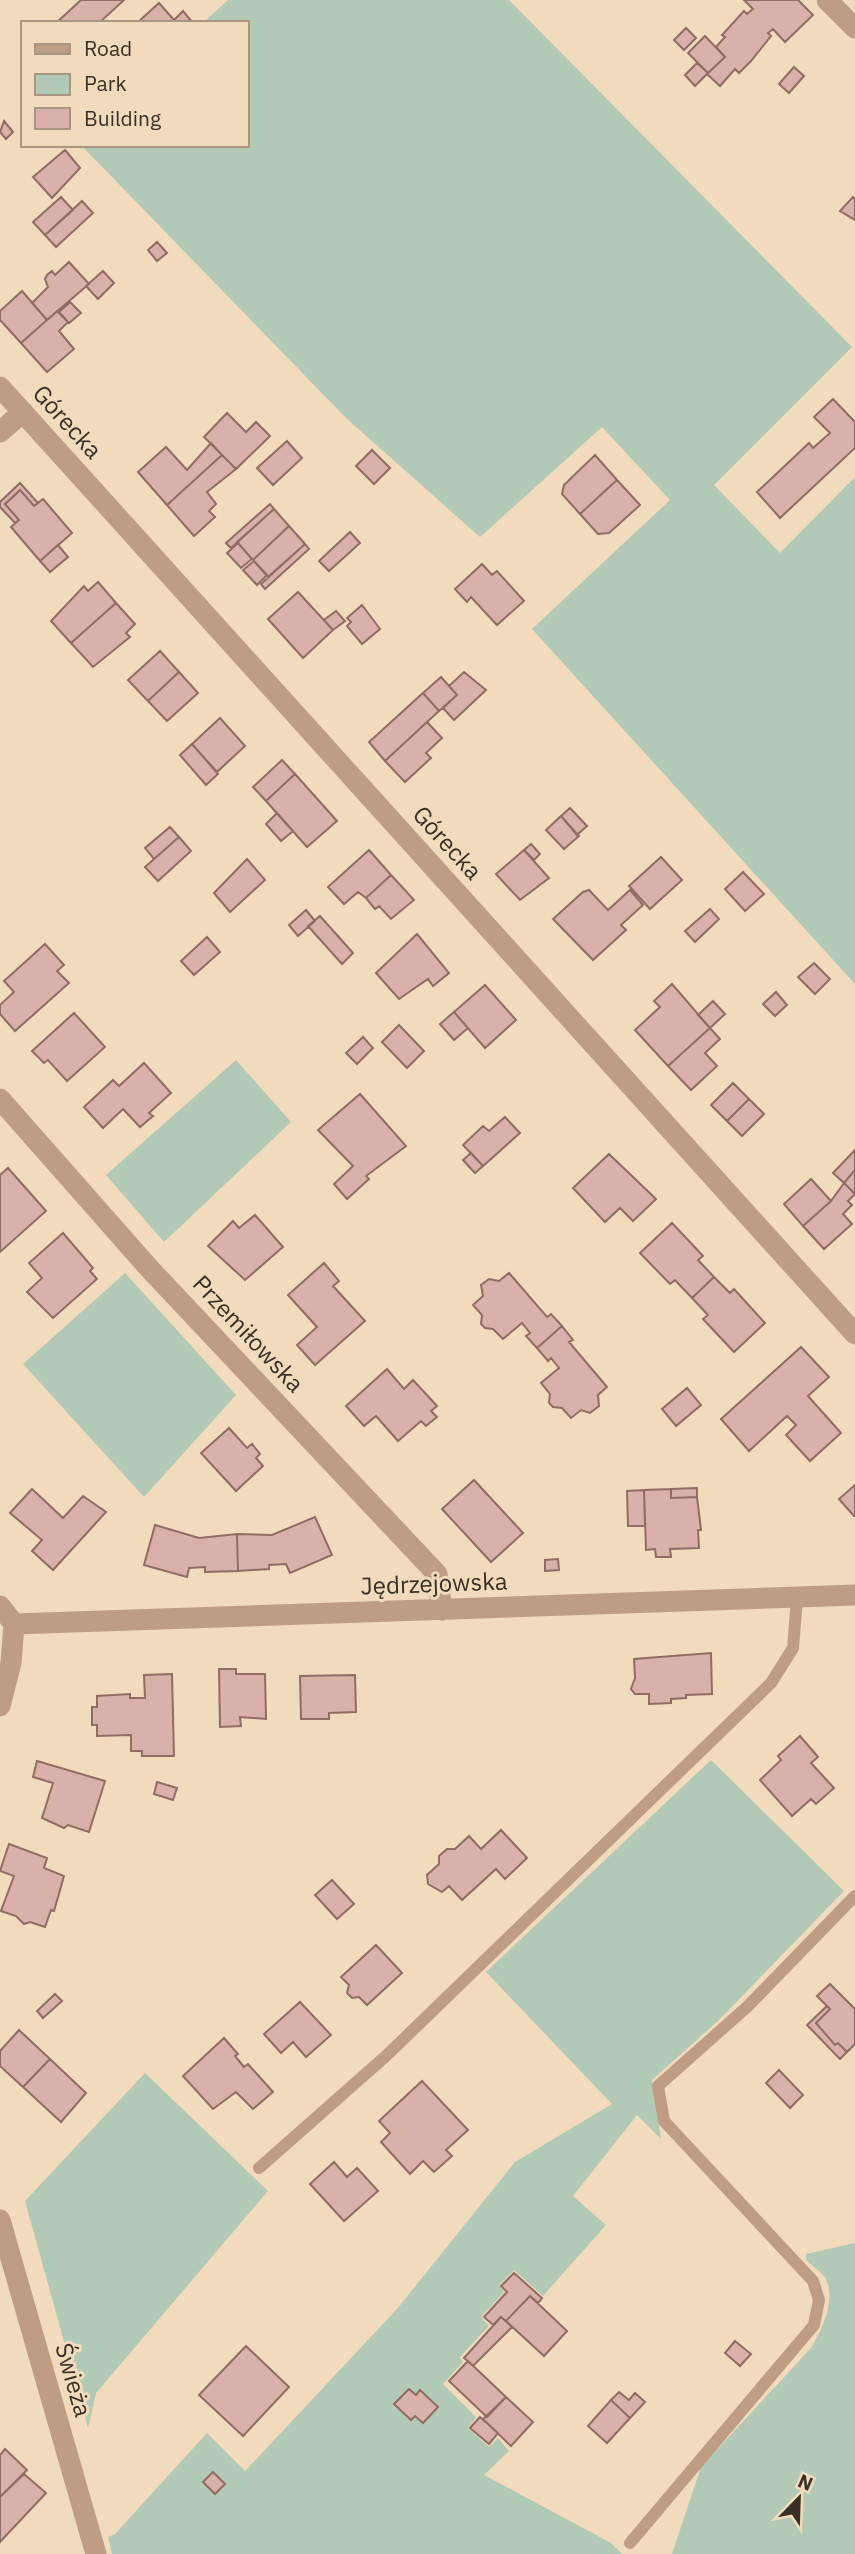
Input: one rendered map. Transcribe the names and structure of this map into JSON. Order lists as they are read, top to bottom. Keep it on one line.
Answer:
{"streets":{"street":["Górecka","Przemiłowska","Jędrzejowska","Świeża"]},"crossings":[["Przemiłowska","Jędrzejowska"]],"legend":["Road","Park","Building"],"north":"top right"}
